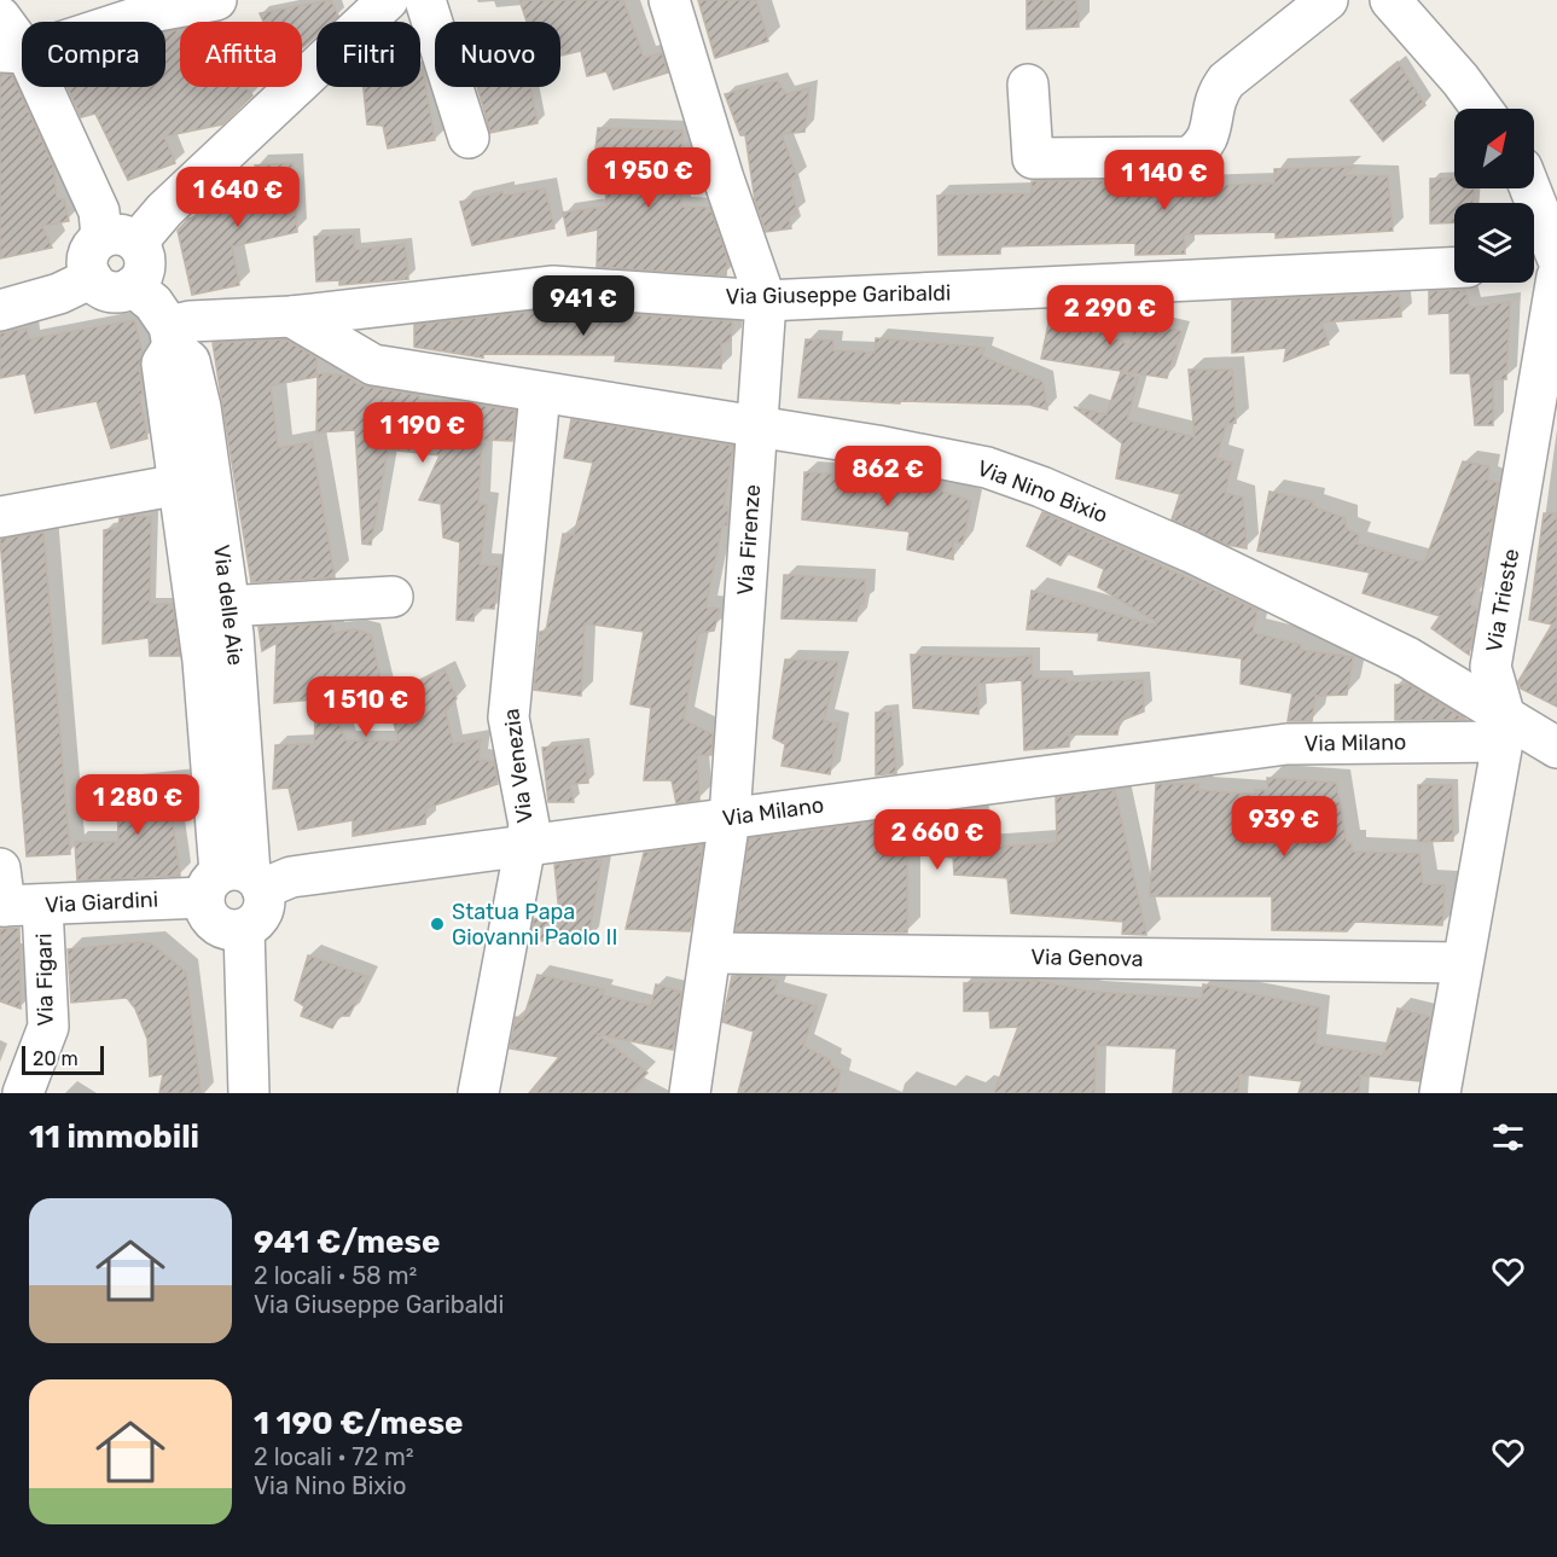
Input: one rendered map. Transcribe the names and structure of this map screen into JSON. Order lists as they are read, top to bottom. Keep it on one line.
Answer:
{"streets":{"street":["Via Giuseppe Garibaldi","Via Nino Bixio","Via Firenze","Via Trieste","Via delle Aie","Via Milano","Via Venezia","Via Giardini","Via Genova","Via Figari"]},"crossings":[["Via Giuseppe Garibaldi","Via Nino Bixio"],["Via Giuseppe Garibaldi","Via Firenze"],["Via Giuseppe Garibaldi","Via delle Aie"],["Via Nino Bixio","Via Firenze"],["Via Nino Bixio","Via Trieste"],["Via Nino Bixio","Via Milano"],["Via Nino Bixio","Via Venezia"],["Via Firenze","Via Milano"],["Via Firenze","Via Genova"],["Via Trieste","Via Milano"],["Via Trieste","Via Genova"],["Via delle Aie","Via Milano"],["Via delle Aie","Via Giardini"],["Via Milano","Via Venezia"],["Via Milano","Via Giardini"],["Via Giardini","Via Figari"]],"places":["Statua Papa Giovanni Paolo II"],"scale_bar":"20 m","north":"top right","page":{"chip":["Compra","Affitta","Filtri","Nuovo"],"price":["1 950 €","1 140 €","1 640 €","941 €","2 290 €","1 190 €","862 €","1 510 €","1 280 €","939 €","2 660 €"],"scale":"20 m","heading":"11 immobili","list":[{"name":"941 €/mese","note":"2 locali · 58 m² · Via Giuseppe Garibaldi"},{"name":"1 190 €/mese","note":"2 locali · 72 m² · Via Nino Bixio"}]}}
